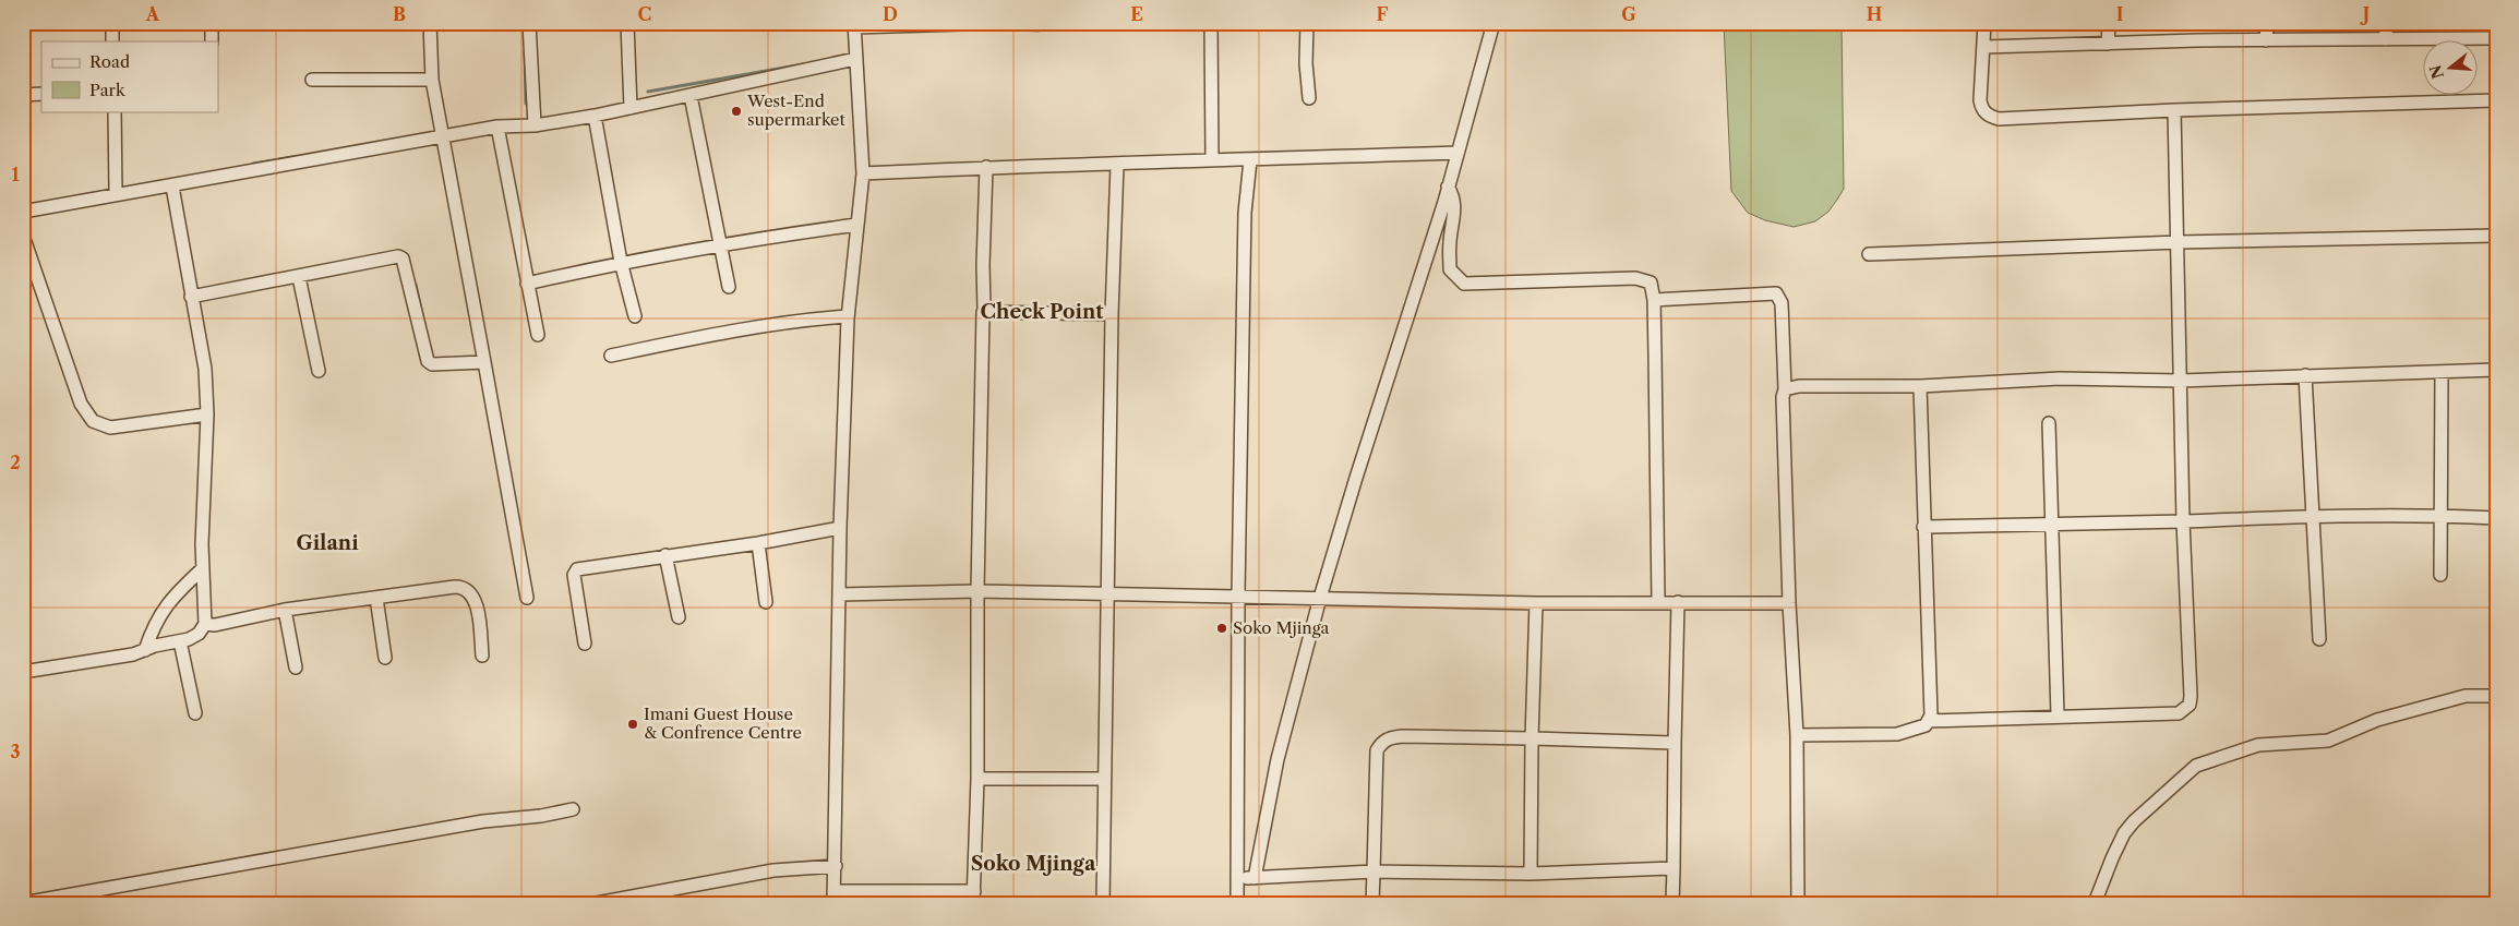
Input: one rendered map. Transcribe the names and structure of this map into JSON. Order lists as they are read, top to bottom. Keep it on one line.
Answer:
{"districts":["Check Point","Gilani","Soko Mjinga"],"places":["West-End supermarket","Soko Mjinga","Imani Guest House & Confrence Centre"],"legend":["Road","Park"],"north":"left","grid":{"columns":["A","B","C","D","E","F","G","H","I","J"],"rows":["1","2","3"]}}
